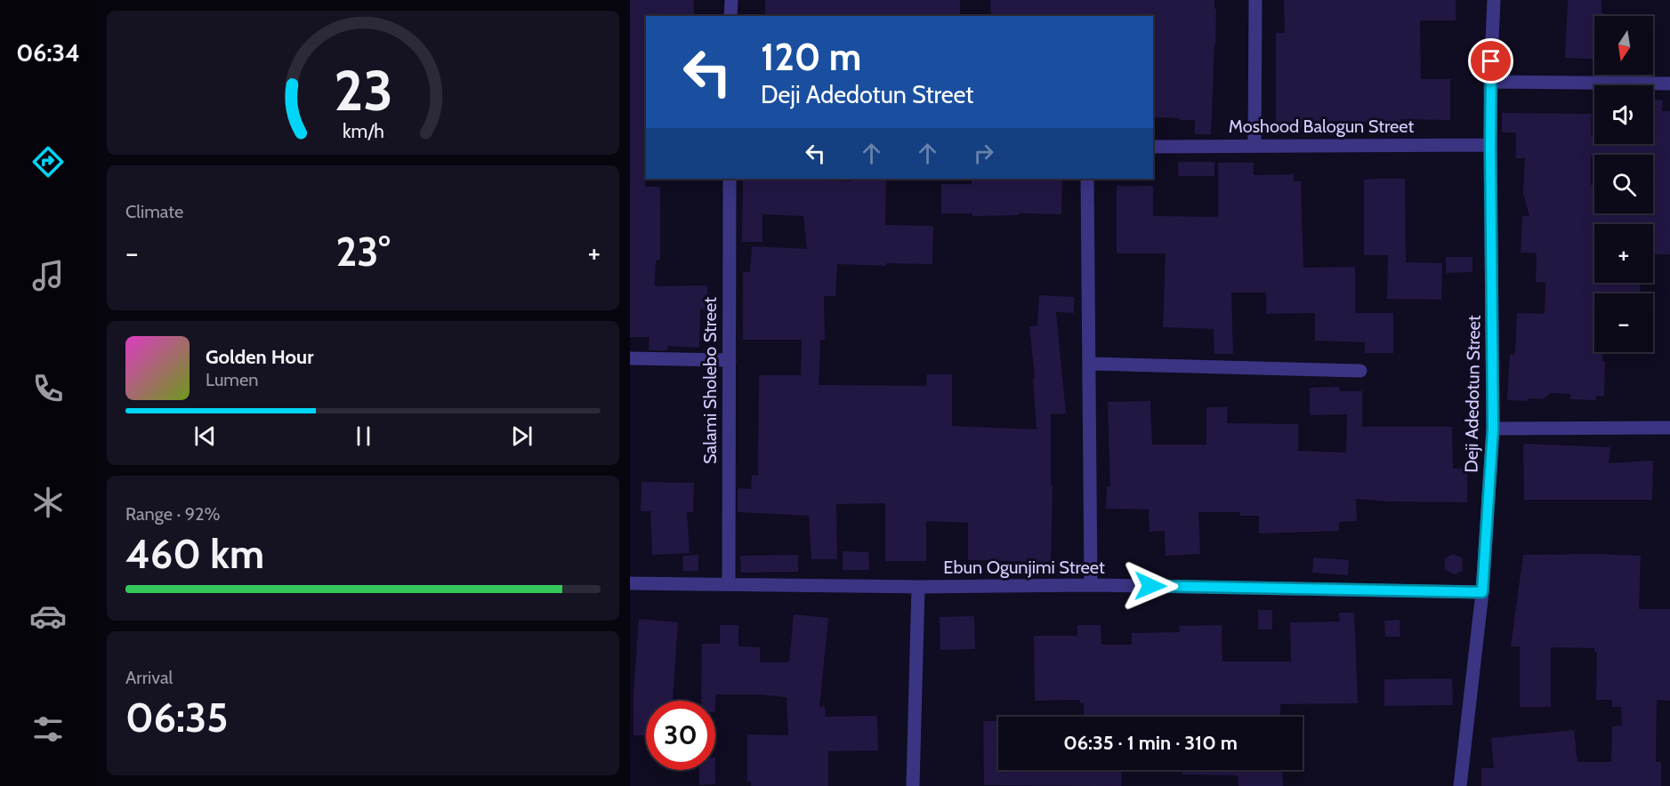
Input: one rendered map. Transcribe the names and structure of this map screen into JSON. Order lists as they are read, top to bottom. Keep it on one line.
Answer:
{"streets":{"street":["Moshood Balogun Street","Salami Sholebo Street","Deji Adedotun Street","Ebun Ogunjimi Street"]},"crossings":[["Moshood Balogun Street","Deji Adedotun Street"],["Salami Sholebo Street","Ebun Ogunjimi Street"],["Deji Adedotun Street","Ebun Ogunjimi Street"]],"north":"bottom","page":{"tabs":"06:34","map_buttons":["+","−"],"turn":["120 m","Deji Adedotun Street"],"tile":["Climate",["Range · 92%","460 km"],["Arrival","06:35"]],"heat":["−","23°","+"],"song":["Golden Hour","Lumen"],"limit":"30","trip":"06:35 · 1 min · 310 m","gauge":["23","km/h"]}}
